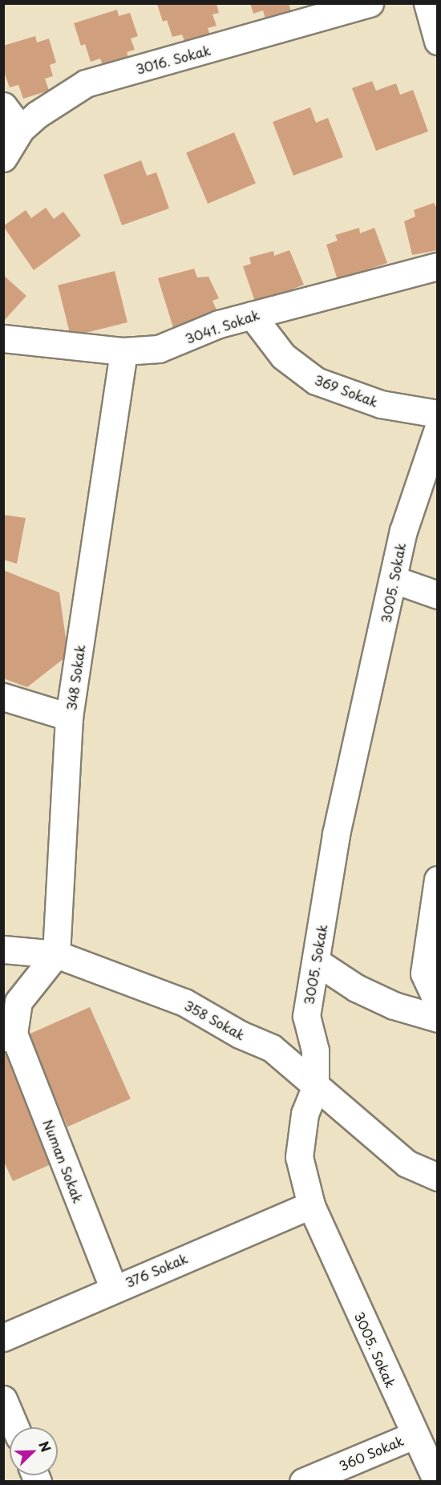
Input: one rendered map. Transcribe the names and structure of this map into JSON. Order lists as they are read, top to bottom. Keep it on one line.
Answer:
{"streets":{"street":["3016. Sokak","3041. Sokak","369 Sokak","3005. Sokak","348 Sokak","358 Sokak","Numan Sokak","376 Sokak","360 Sokak"]},"crossings":[["3041. Sokak","369 Sokak"],["3041. Sokak","348 Sokak"],["3005. Sokak","358 Sokak"],["3005. Sokak","376 Sokak"],["3005. Sokak","360 Sokak"],["348 Sokak","358 Sokak"],["Numan Sokak","376 Sokak"]],"north":"top right"}
